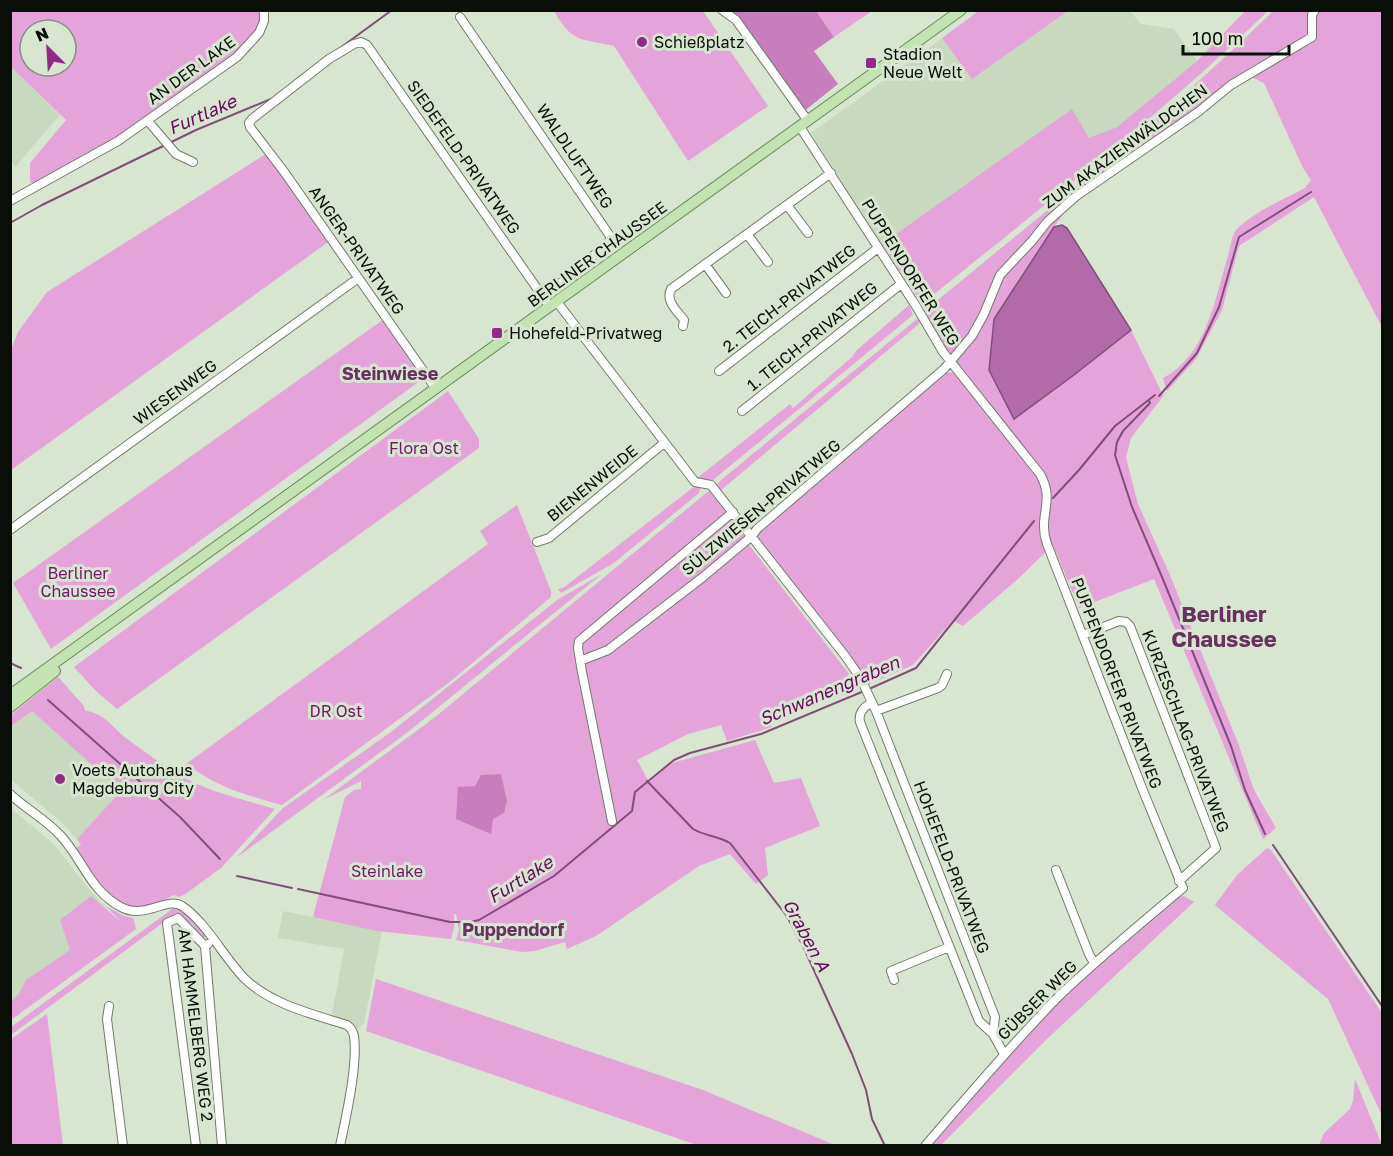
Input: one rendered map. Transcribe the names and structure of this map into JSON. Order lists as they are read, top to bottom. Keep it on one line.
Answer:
{"streets":{"main road":["BERLINER CHAUSSEE"],"street":["AN DER LAKE","ZUM AKAZIENWÄLDCHEN","WALDLUFTWEG","SIEDEFELD-PRIVATWEG","ANGER-PRIVATWEG","PUPPENDORFER WEG","2. TEICH-PRIVATWEG","1. TEICH-PRIVATWEG","WIESENWEG","BIENENWEIDE","SÜLZWIESEN-PRIVATWEG","PUPPENDORFER PRIVATWEG","KURZESCHLAG-PRIVATWEG","HOHEFELD-PRIVATWEG","GÜBSER WEG","AM HAMMELBERG WEG 2"]},"crossings":[["ZUM AKAZIENWÄLDCHEN","PUPPENDORFER WEG"],["ZUM AKAZIENWÄLDCHEN","SÜLZWIESEN-PRIVATWEG"],["WALDLUFTWEG","SIEDEFELD-PRIVATWEG"],["WALDLUFTWEG","BERLINER CHAUSSEE"],["WALDLUFTWEG","HOHEFELD-PRIVATWEG"],["SIEDEFELD-PRIVATWEG","ANGER-PRIVATWEG"],["SIEDEFELD-PRIVATWEG","BERLINER CHAUSSEE"],["SIEDEFELD-PRIVATWEG","HOHEFELD-PRIVATWEG"],["ANGER-PRIVATWEG","BERLINER CHAUSSEE"],["ANGER-PRIVATWEG","WIESENWEG"],["BERLINER CHAUSSEE","PUPPENDORFER WEG"],["BERLINER CHAUSSEE","HOHEFELD-PRIVATWEG"],["PUPPENDORFER WEG","2. TEICH-PRIVATWEG"],["PUPPENDORFER WEG","1. TEICH-PRIVATWEG"],["PUPPENDORFER WEG","SÜLZWIESEN-PRIVATWEG"],["PUPPENDORFER WEG","PUPPENDORFER PRIVATWEG"],["BIENENWEIDE","HOHEFELD-PRIVATWEG"],["SÜLZWIESEN-PRIVATWEG","HOHEFELD-PRIVATWEG"],["PUPPENDORFER PRIVATWEG","KURZESCHLAG-PRIVATWEG"],["PUPPENDORFER PRIVATWEG","GÜBSER WEG"],["KURZESCHLAG-PRIVATWEG","GÜBSER WEG"],["HOHEFELD-PRIVATWEG","GÜBSER WEG"]],"districts":["Steinwiese","Berliner Chaussee","Puppendorf"],"water":["Furtlake","Schwanengraben","Graben A"],"parks":["Flora Ost","Berliner Chaussee","DR Ost","Steinlake"],"places":{"other":["Schießplatz","Voets Autohaus Magdeburg City"],"transit":["Stadion Neue Welt","Hohefeld-Privatweg"]},"scale_bar":"100 m","north":"top left"}
